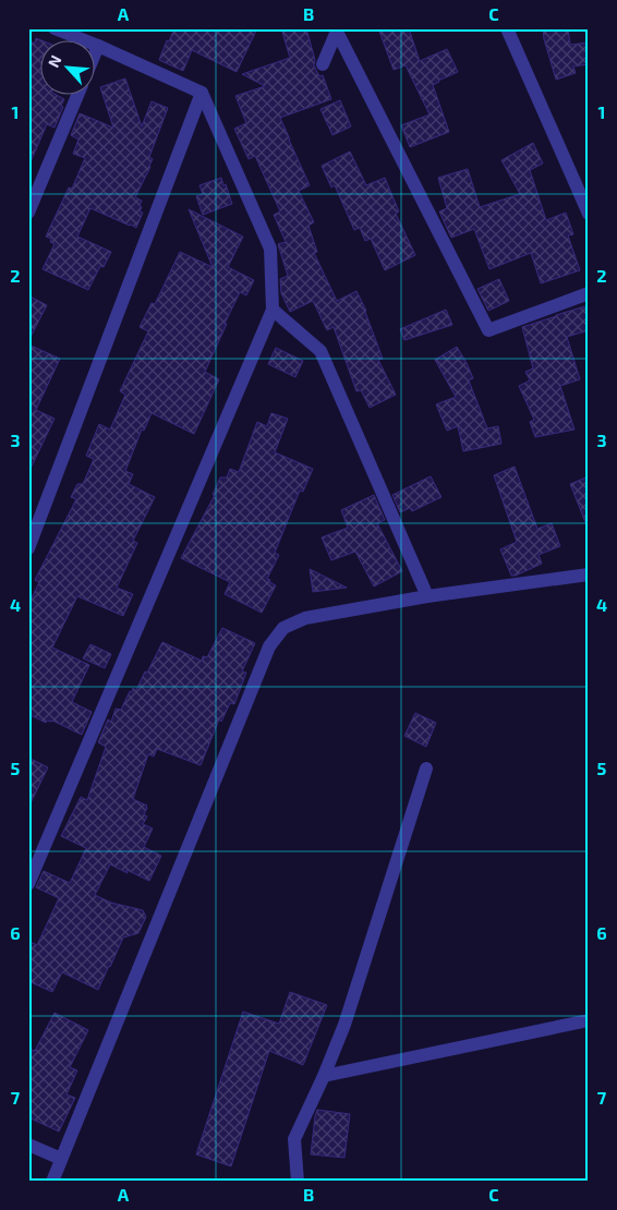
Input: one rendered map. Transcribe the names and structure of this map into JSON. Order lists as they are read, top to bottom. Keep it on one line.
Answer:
{"north":"top left","grid":{"columns":["A","B","C"],"rows":["1","2","3","4","5","6","7"]}}
